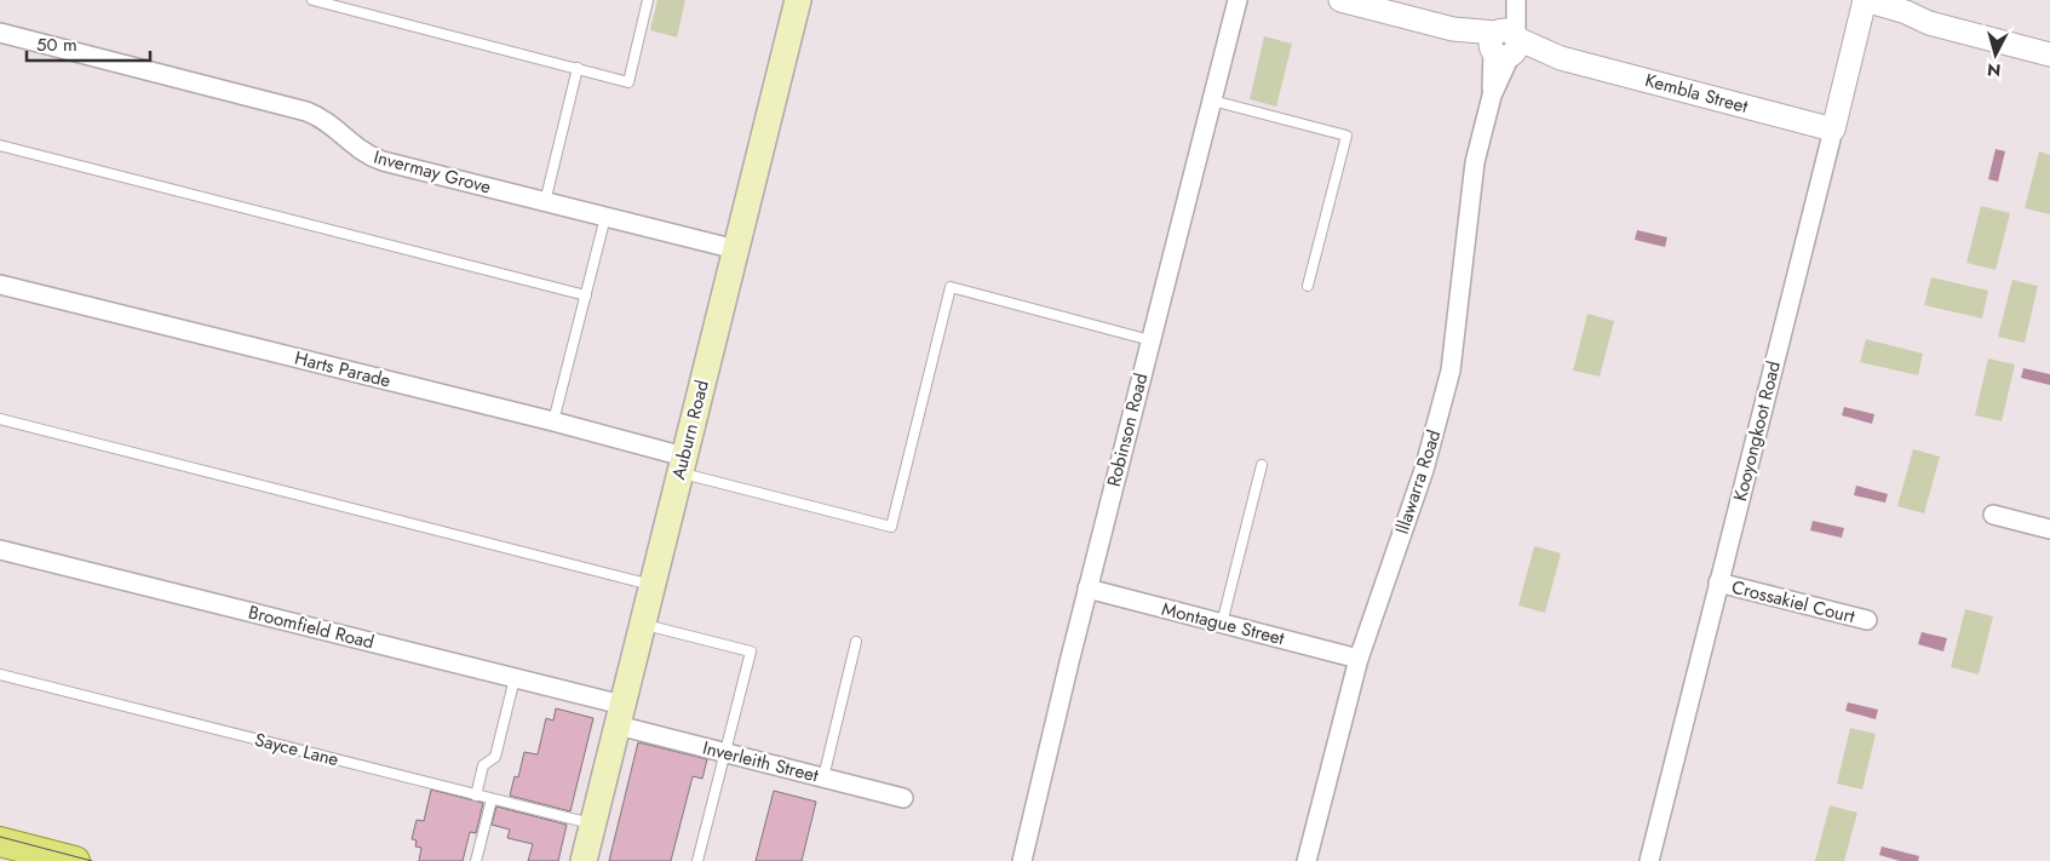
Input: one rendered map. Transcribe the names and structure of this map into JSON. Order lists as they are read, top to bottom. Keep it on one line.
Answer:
{"streets":{"main road":["Auburn Road"],"street":["Kembla Street","Invermay Grove","Harts Parade","Robinson Road","Kooyongkoot Road","Illawarra Road","Crossakiel Court","Montague Street","Broomfield Road","Inverleith Street"],"lane":["Sayce Lane"]},"crossings":[["Kembla Street","Kooyongkoot Road"],["Kembla Street","Illawarra Road"],["Invermay Grove","Auburn Road"],["Harts Parade","Auburn Road"],["Auburn Road","Broomfield Road"],["Auburn Road","Sayce Lane"],["Auburn Road","Inverleith Street"],["Robinson Road","Montague Street"],["Kooyongkoot Road","Crossakiel Court"],["Illawarra Road","Montague Street"],["Broomfield Road","Inverleith Street"]],"scale_bar":"50 m","north":"bottom"}
